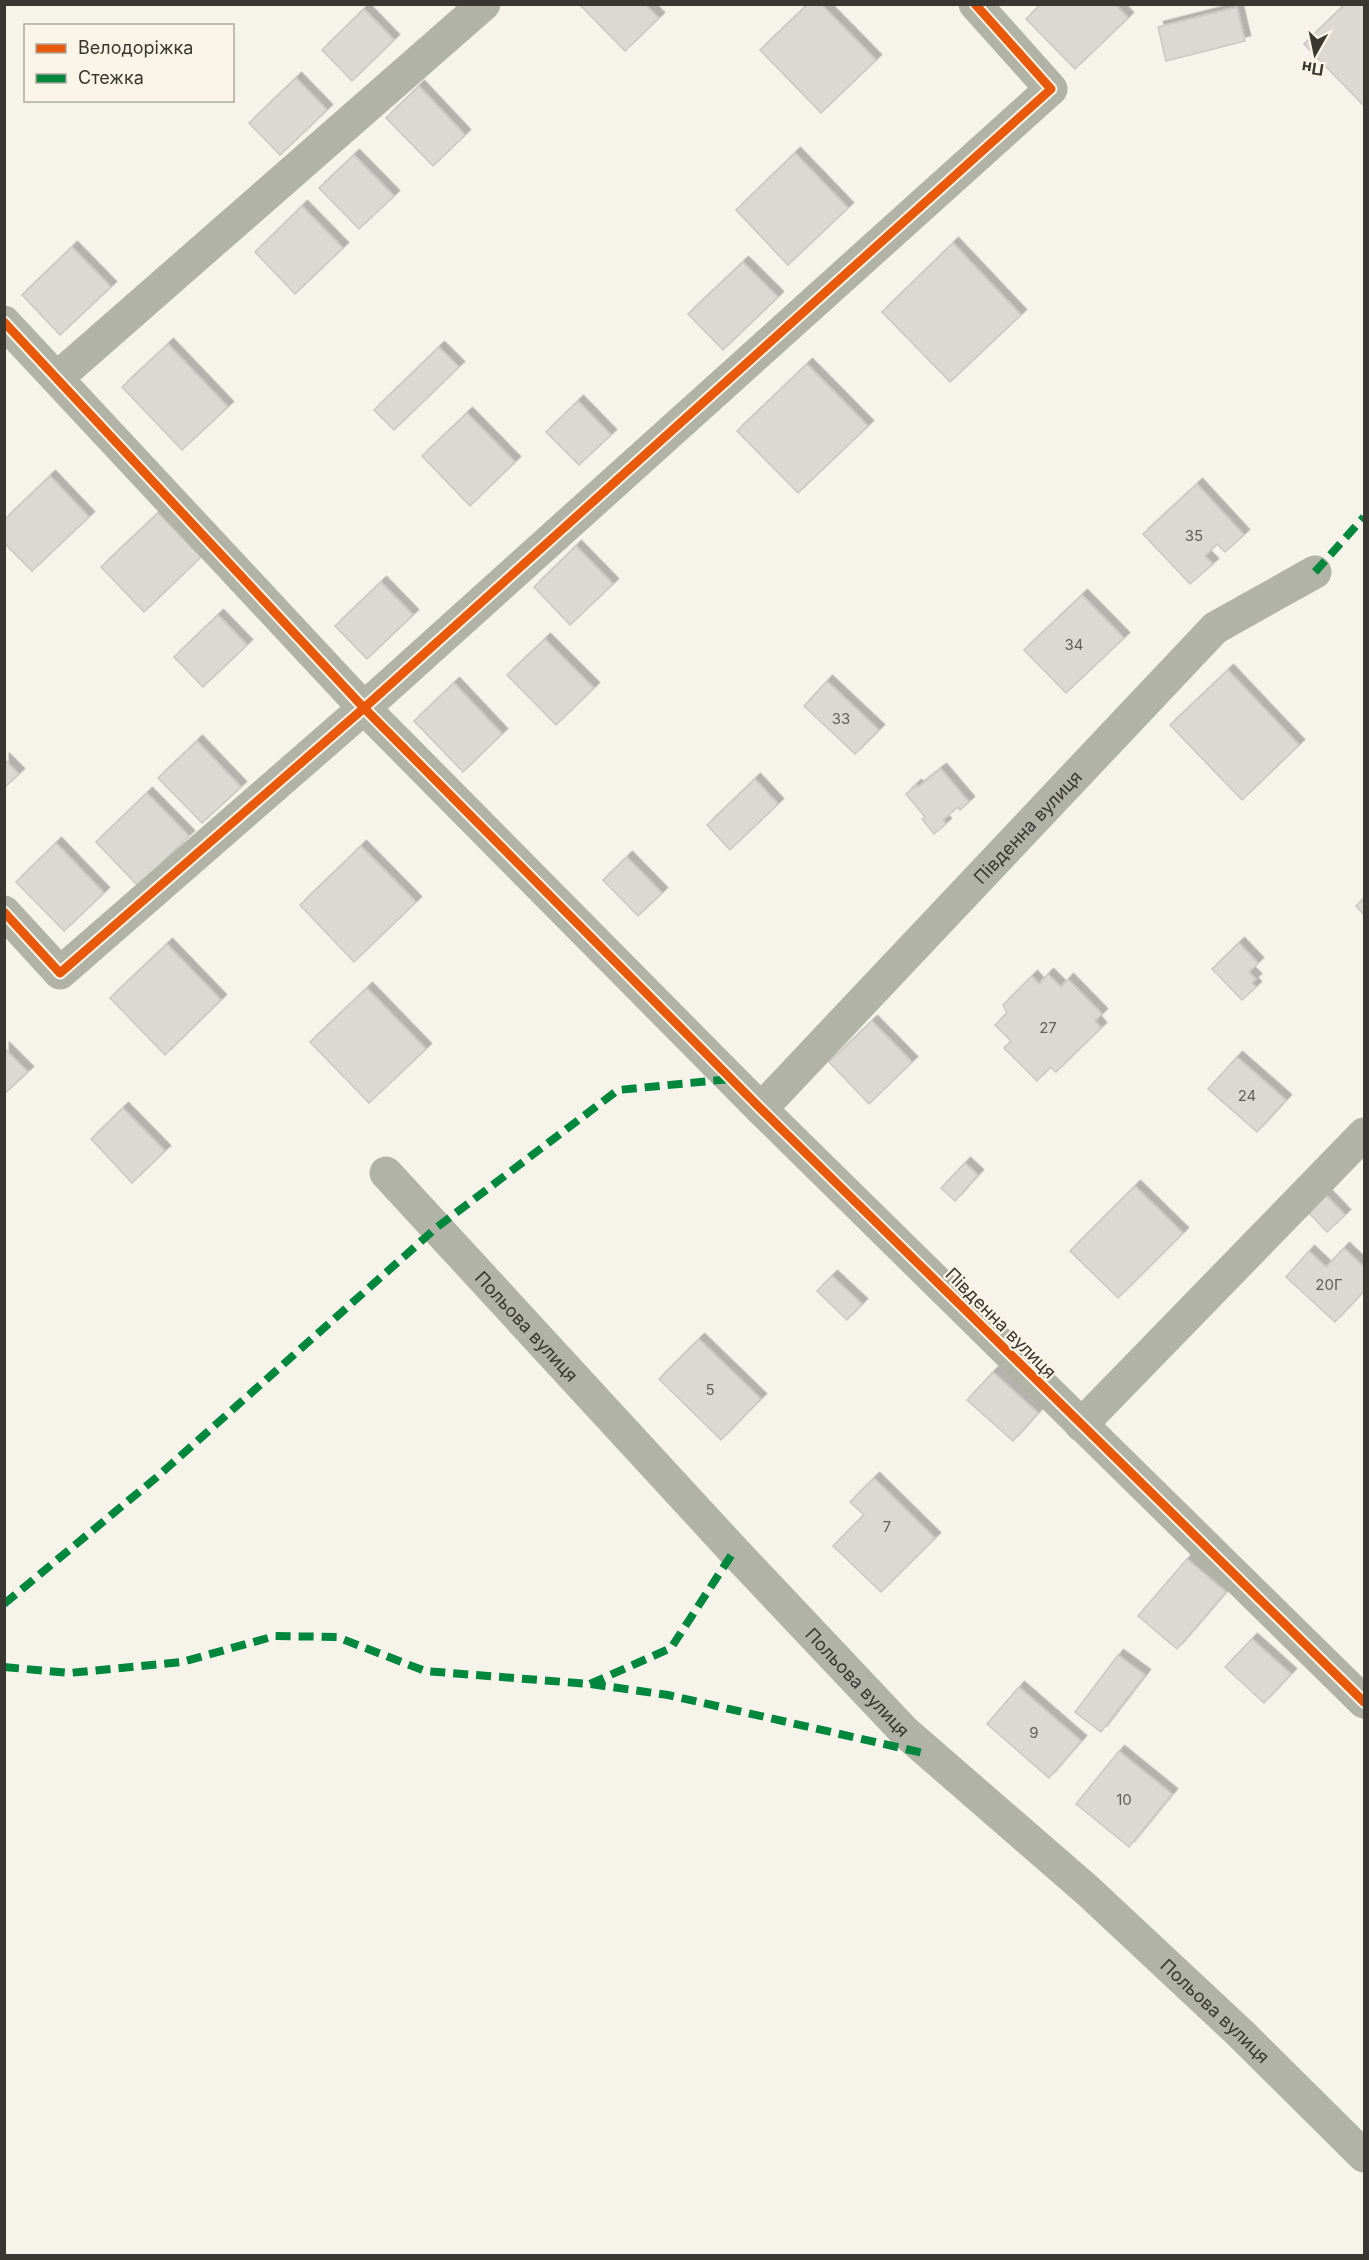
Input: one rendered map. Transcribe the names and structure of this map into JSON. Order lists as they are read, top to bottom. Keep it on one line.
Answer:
{"streets":{"street":["Південна вулиця","Польова вулиця"]},"house_numbers":["35","34","33","27","24","20Г","5","7","9","10"],"legend":["Велодоріжка","Стежка"],"north":"bottom"}
